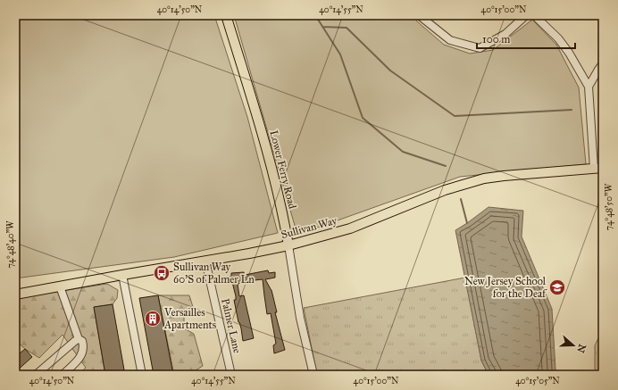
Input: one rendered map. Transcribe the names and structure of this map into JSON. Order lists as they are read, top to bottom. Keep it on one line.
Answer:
{"streets":{"main road":["Lower Ferry Road","Sullivan Way"],"street":["Palmer Lane"]},"crossings":[["Lower Ferry Road","Sullivan Way"],["Sullivan Way","Palmer Lane"]],"places":{"bus stop":["Sullivan Way 60'S of Palmer Ln"],"school or university":["New Jersey School for the Deaf"],"building":["Versailles Apartments"]},"scale_bar":"100 m","north":"right","coordinates":["40°14'50\"N","40°14'55\"N","40°15'00\"N","74°48'50\"W","74°48'40\"W","40°15'05\"N"]}
